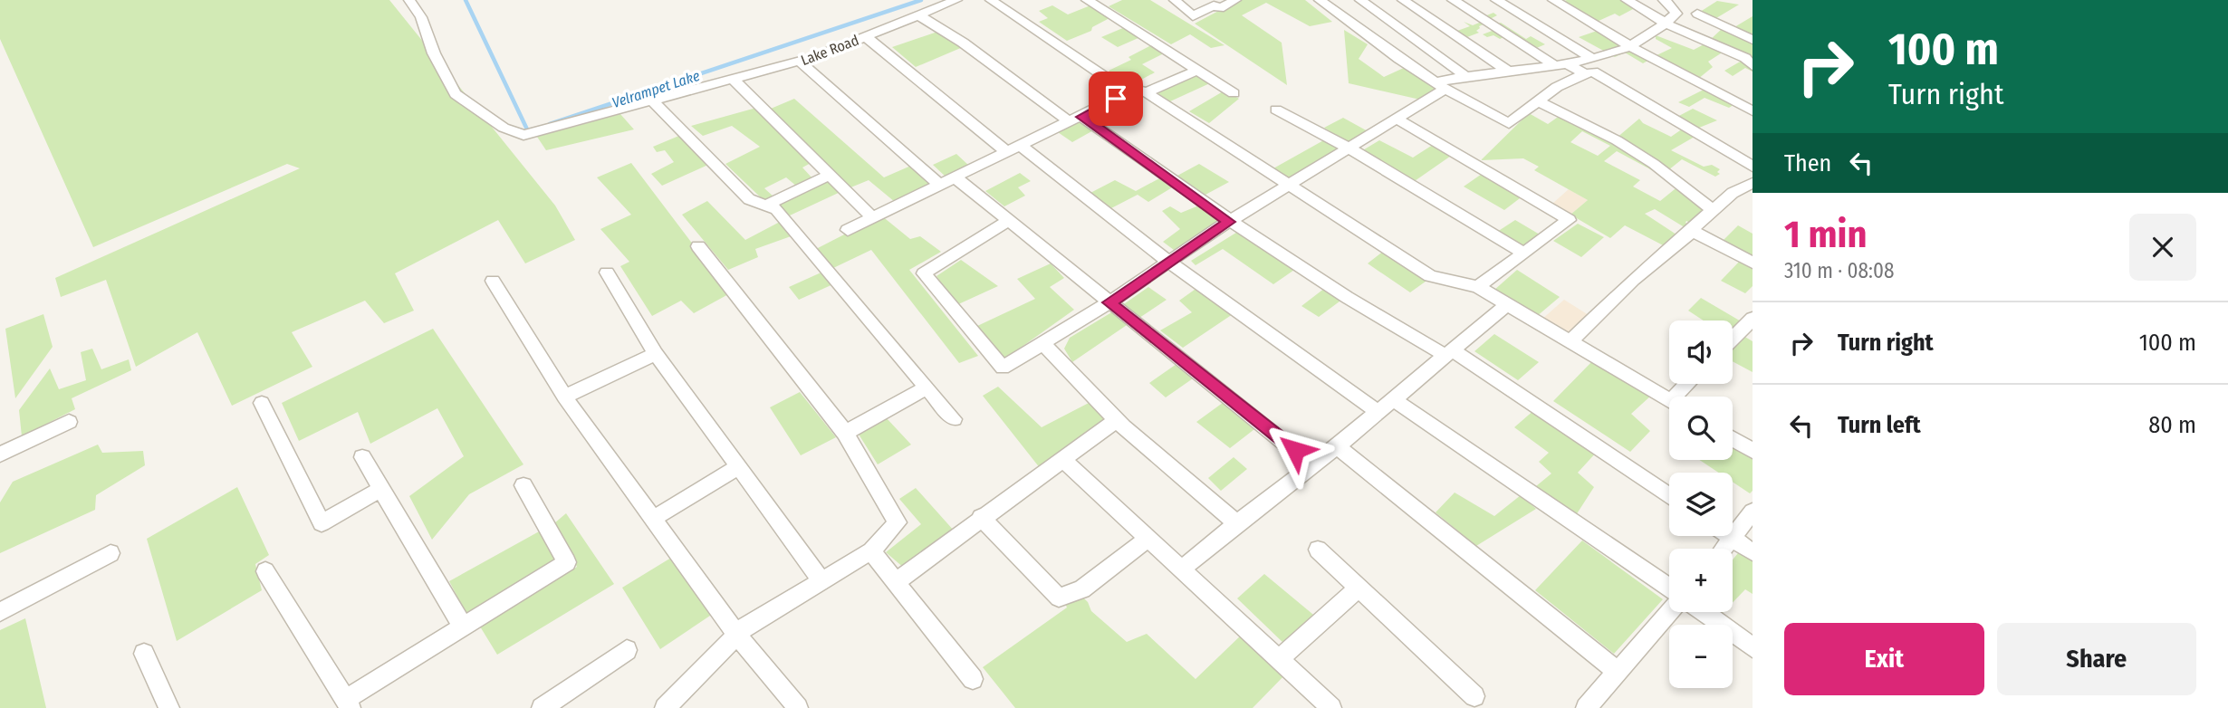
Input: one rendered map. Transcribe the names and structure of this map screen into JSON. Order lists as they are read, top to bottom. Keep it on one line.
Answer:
{"streets":{"street":["Lake Road"]},"water":["Velrampet Lake"],"page":{"turn":["100 m","Turn right"],"then":"Then","heading":["1 min","310 m · 08:08"],"list":[{"name":"Turn right","value":"100 m"},{"name":"Turn left","value":"80 m"}],"map_buttons":["+","−"],"buttons":["Exit","Share"]}}
